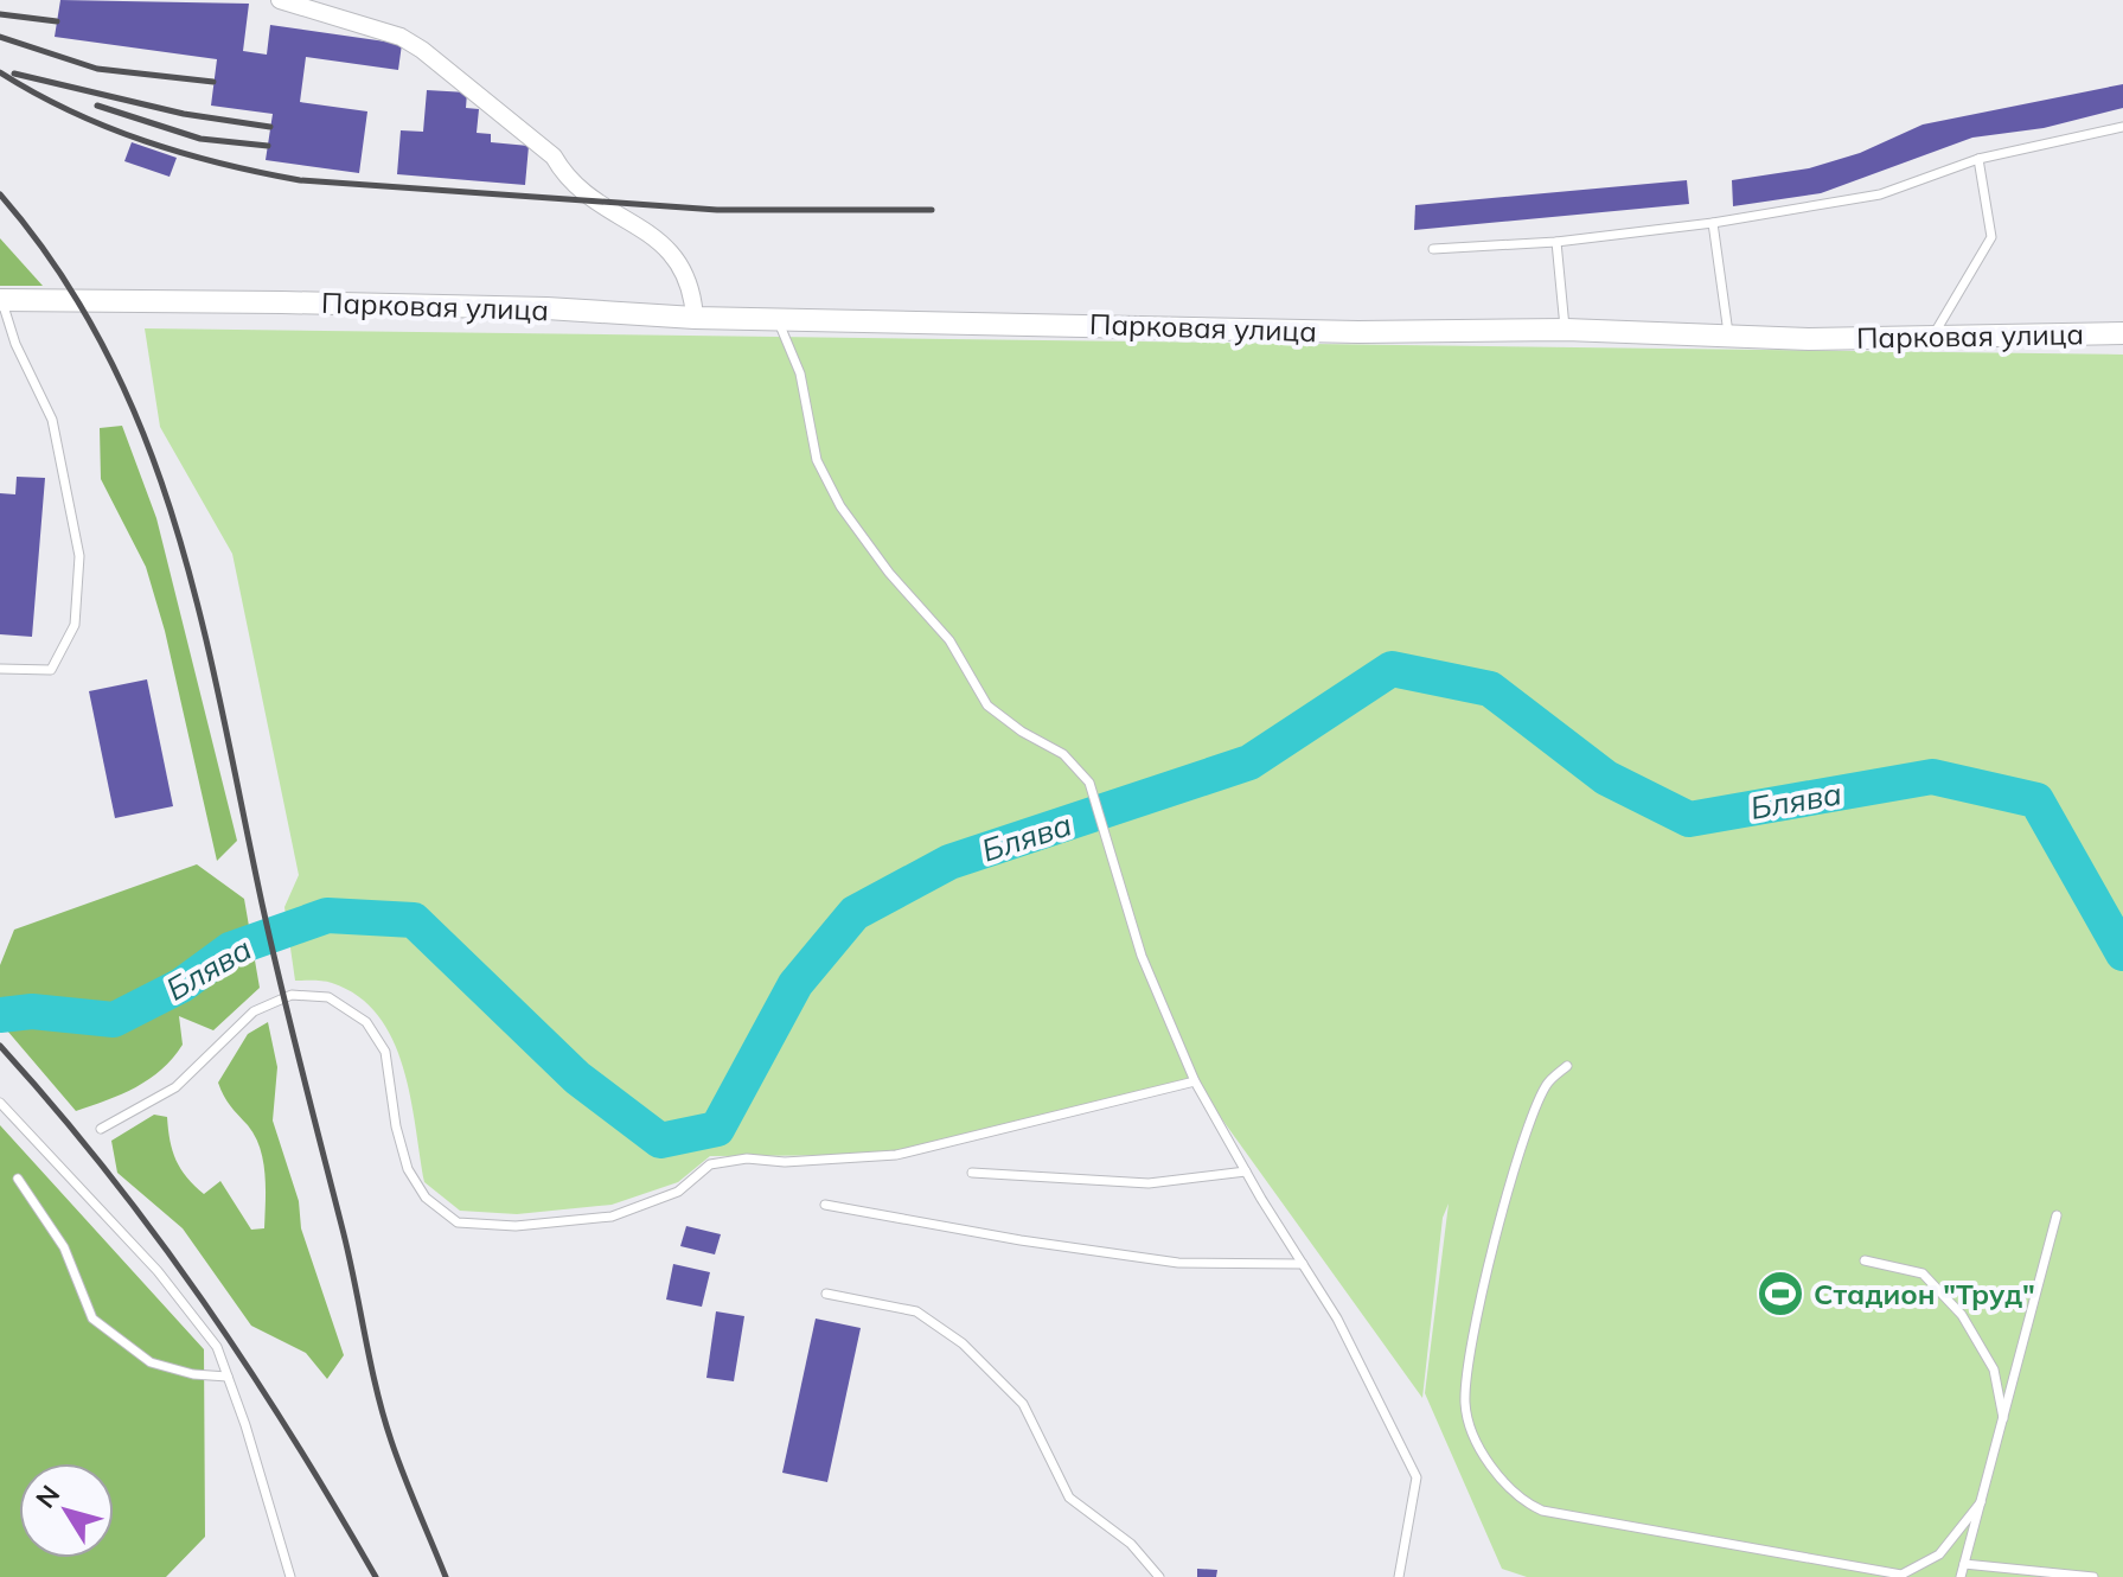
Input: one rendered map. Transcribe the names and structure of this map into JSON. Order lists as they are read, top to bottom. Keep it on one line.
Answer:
{"streets":{"street":["Парковая улица"]},"water":["Блява"],"places":{"sports":["Стадион \"Труд\""]},"north":"top left"}
